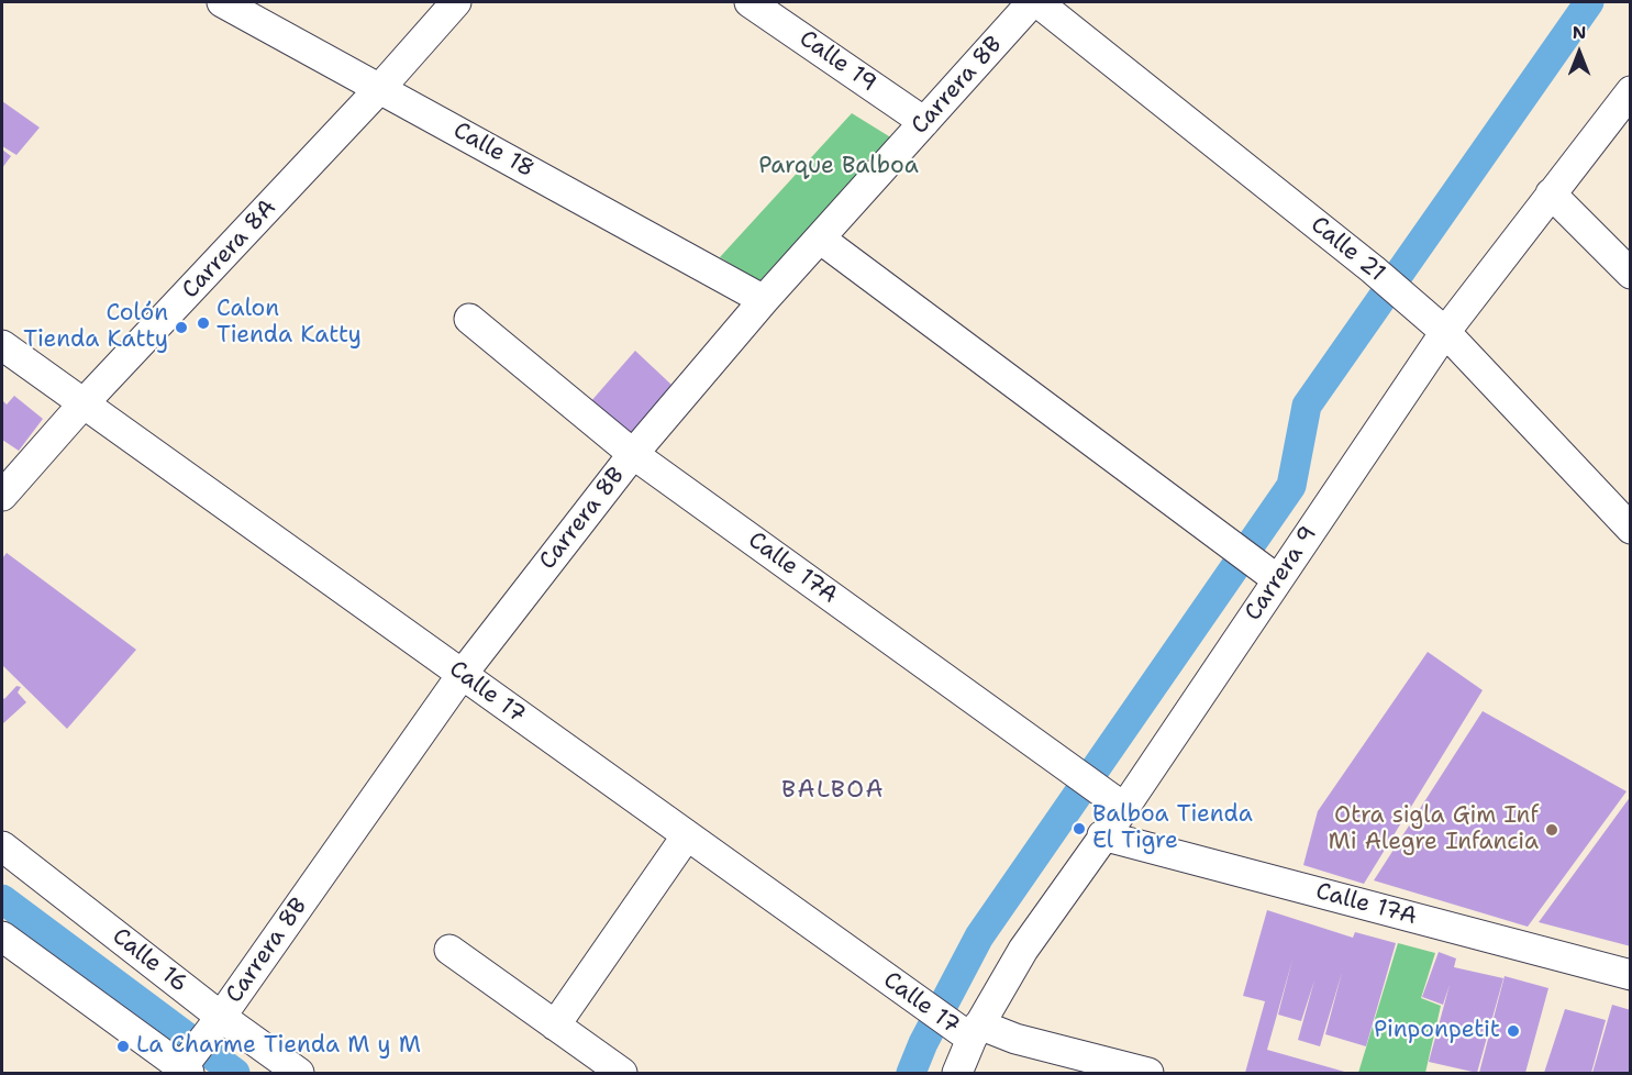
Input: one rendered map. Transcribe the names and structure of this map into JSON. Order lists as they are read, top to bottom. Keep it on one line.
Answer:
{"streets":{"street":["Calle 19","Carrera 8B","Calle 18","Carrera 8A","Calle 21","Calle 17A","Carrera 9","Calle 17","Calle 16"]},"crossings":[["Calle 19","Carrera 8B"],["Carrera 8B","Calle 18"],["Carrera 8B","Calle 17A"],["Carrera 8B","Calle 17"],["Carrera 8B","Calle 16"],["Calle 18","Carrera 8A"],["Carrera 8A","Calle 17"],["Calle 21","Carrera 9"],["Calle 17A","Carrera 9"],["Carrera 9","Calle 17"]],"districts":["BALBOA"],"parks":["Parque Balboa"],"places":["Calon Tienda Katty","Colón Tienda Katty","Balboa Tienda El Tigre","Otra sigla Gim Inf Mi Alegre Infancia","Pinponpetit","La Charme Tienda M y M"],"north":"top"}
